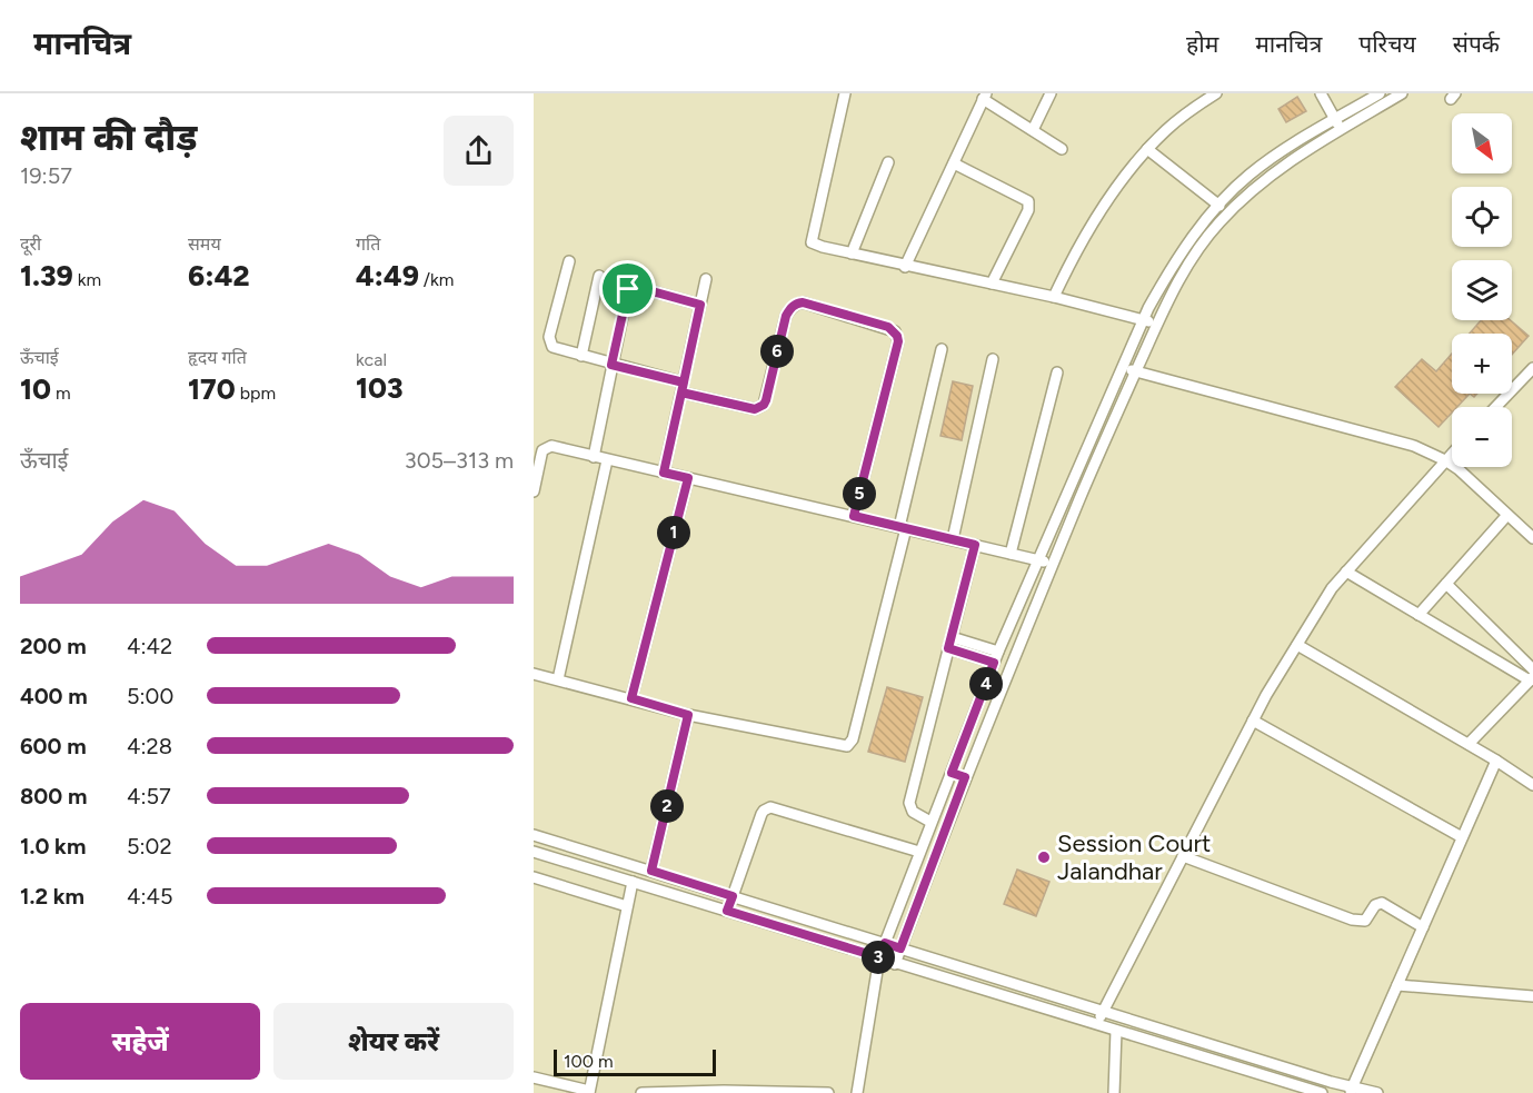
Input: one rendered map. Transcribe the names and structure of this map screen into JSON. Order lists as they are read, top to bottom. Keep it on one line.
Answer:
{"places":["Session Court Jalandhar"],"scale_bar":"100 m","north":"bottom right","page":{"header":"मानचित्र","nav":["होम","मानचित्र","परिचय","संपर्क"],"heading":["शाम की दौड़","19:57"],"map_buttons":["+","−"],"stats":[["दूरी","1.39 km"],["समय","6:42"],["गति","4:49 /km"],["ऊँचाई","10 m"],["हृदय गति","170 bpm"],["kcal","103"]],"pins":["6","5","1","4","2","3"],"chart":["ऊँचाई","305–313 m"],"list":[{"name":"200 m","note":"4:42"},{"name":"400 m","note":"5:00"},{"name":"600 m","note":"4:28"},{"name":"800 m","note":"4:57"},{"name":"1.0 km","note":"5:02"},{"name":"1.2 km","note":"4:45"}],"buttons":["सहेजें","शेयर करें"],"scale":"100 m"}}
